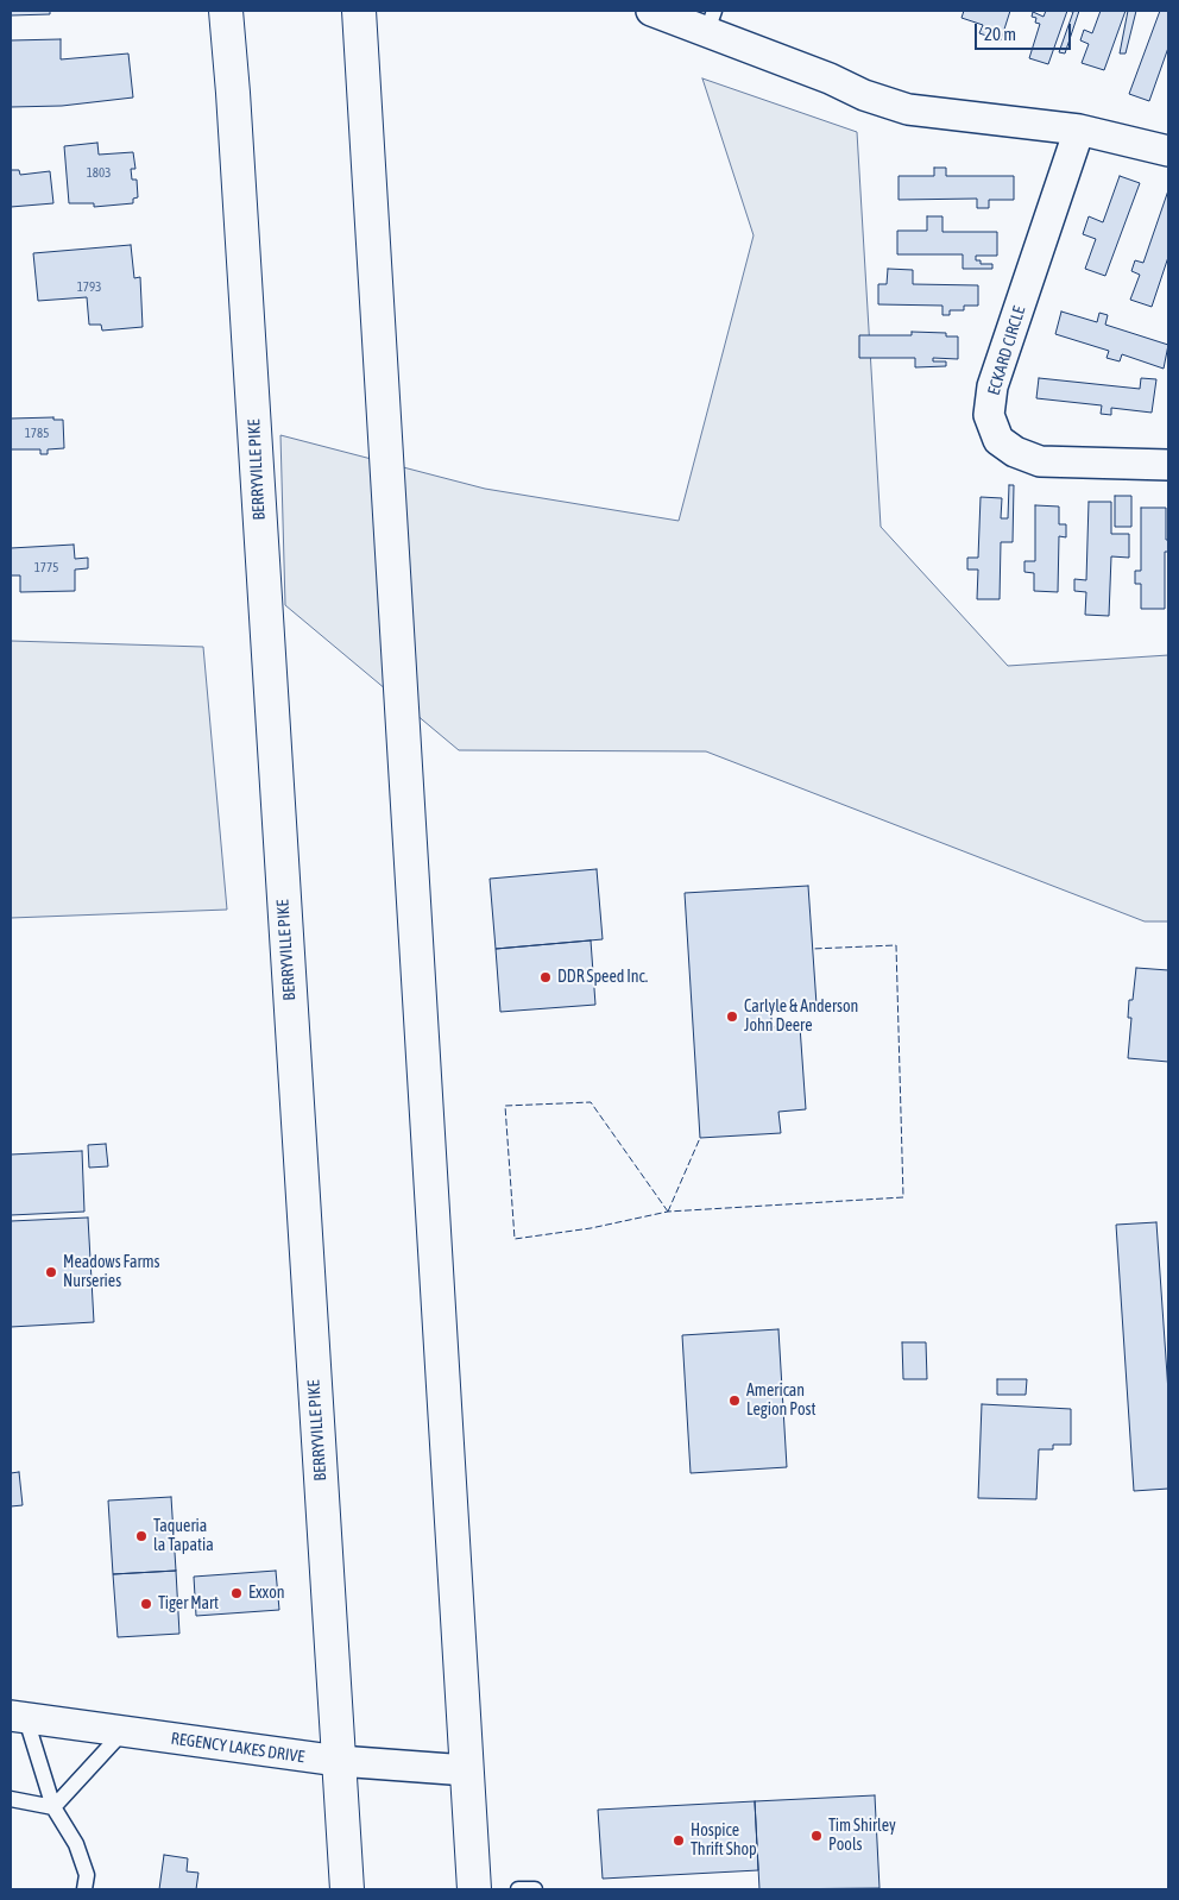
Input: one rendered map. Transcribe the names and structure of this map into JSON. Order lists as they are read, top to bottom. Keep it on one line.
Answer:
{"streets":{"highway":["BERRYVILLE PIKE"],"street":["ECKARD CIRCLE","REGENCY LAKES DRIVE"]},"crossings":[["BERRYVILLE PIKE","REGENCY LAKES DRIVE"]],"places":["DDR Speed Inc.","Carlyle & Anderson John Deere","Meadows Farms Nurseries","American Legion Post","Taqueria la Tapatia","Exxon","Tiger Mart","Tim Shirley Pools","Hospice Thrift Shop"],"house_numbers":["1803","1793","1785","1775"],"scale_bar":"20 m"}
